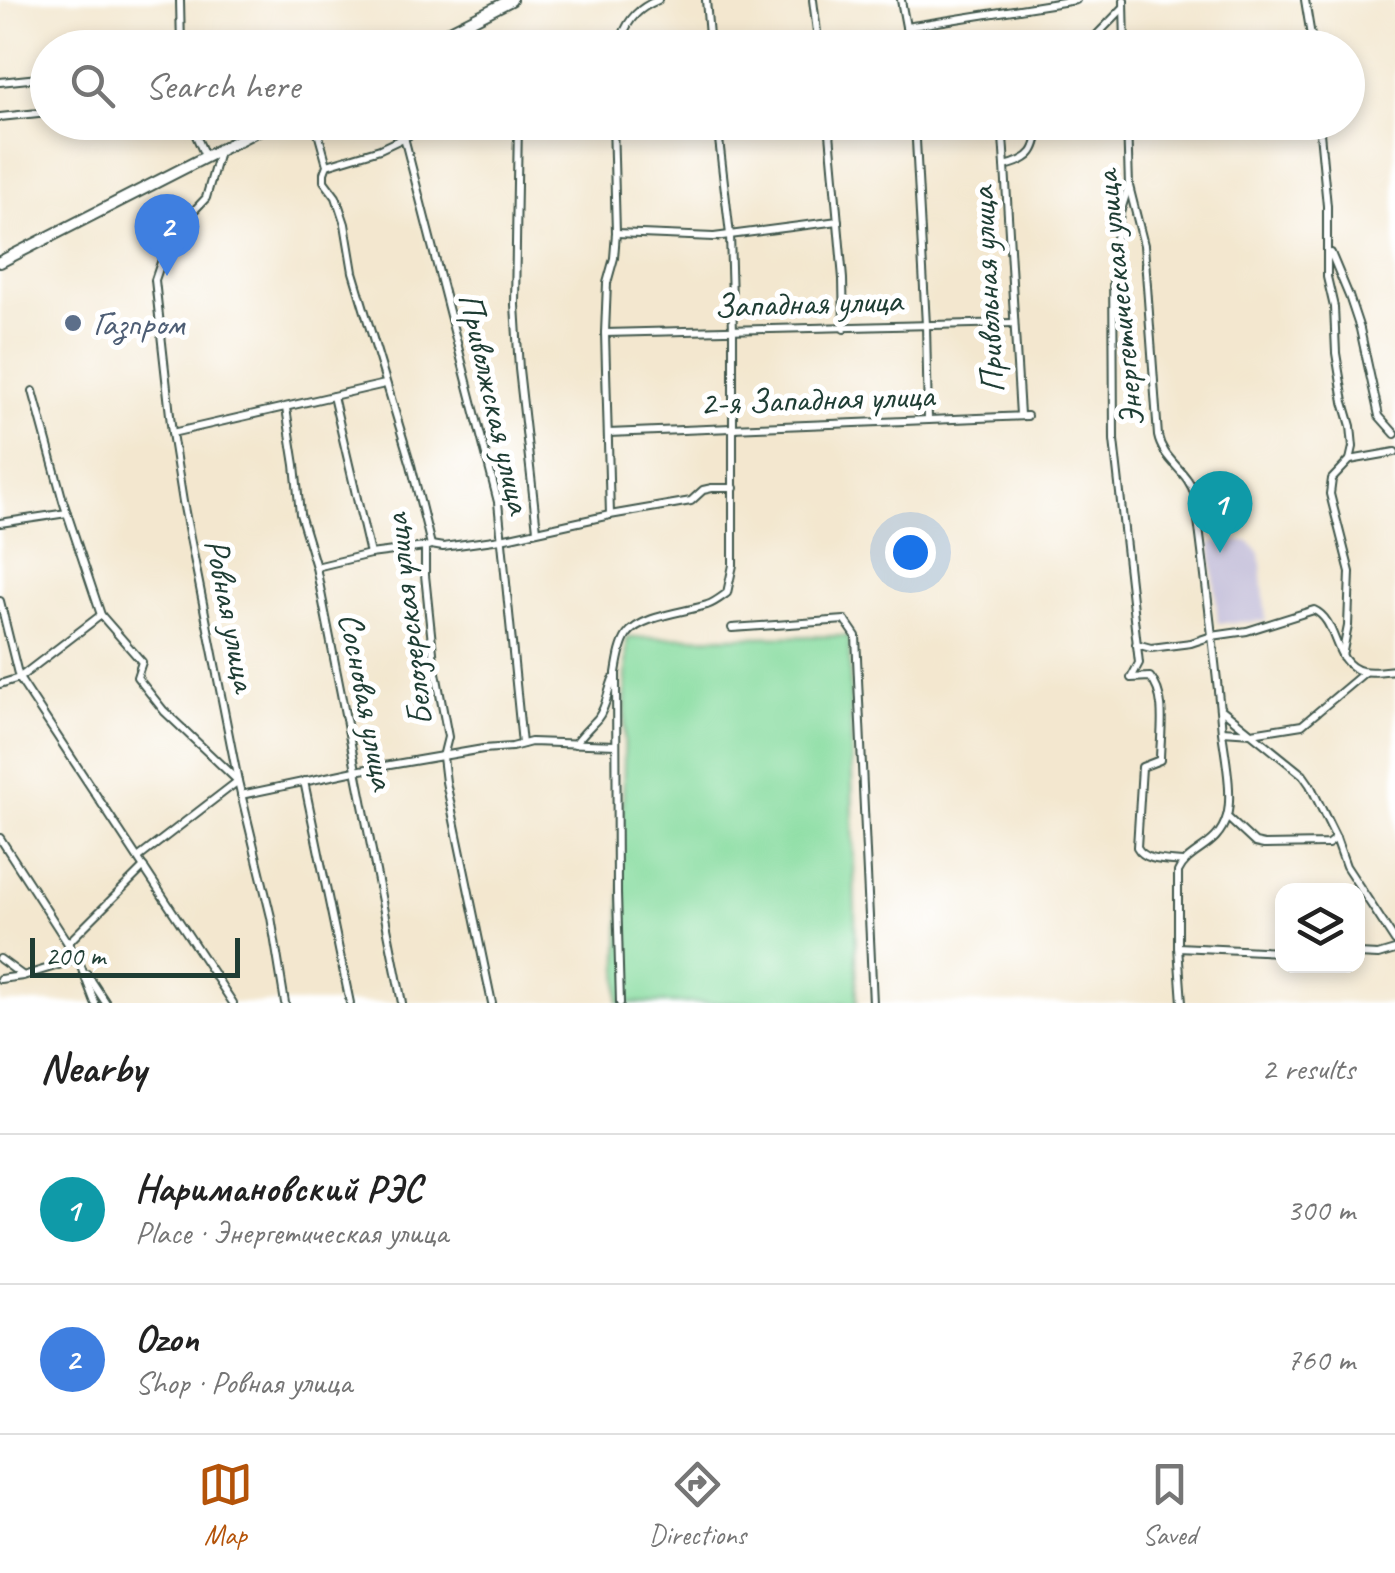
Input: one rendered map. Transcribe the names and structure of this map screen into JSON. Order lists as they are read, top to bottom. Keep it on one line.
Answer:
{"streets":{"street":["Привольная улица","Энергетическая улица","Западная улица","2-я Западная улица","Приволжская улица","Ровная улица","Белозерская улица","Сосновая улица"]},"crossings":[["Привольная улица","Западная улица"],["Привольная улица","2-я Западная улица"]],"places":["Газпром"],"scale_bar":"200 m","page":{"search":"Search here","pins":["2","1"],"scale":"200 m","heading":["Nearby","2 results"],"list":[{"mark":"1","name":"Наримановский РЭС","note":"Place · Энергетическая улица","value":"300 m"},{"mark":"2","name":"Ozon","note":"Shop · Ровная улица","value":"760 m"}],"nav":["Map","Directions","Saved"]}}
